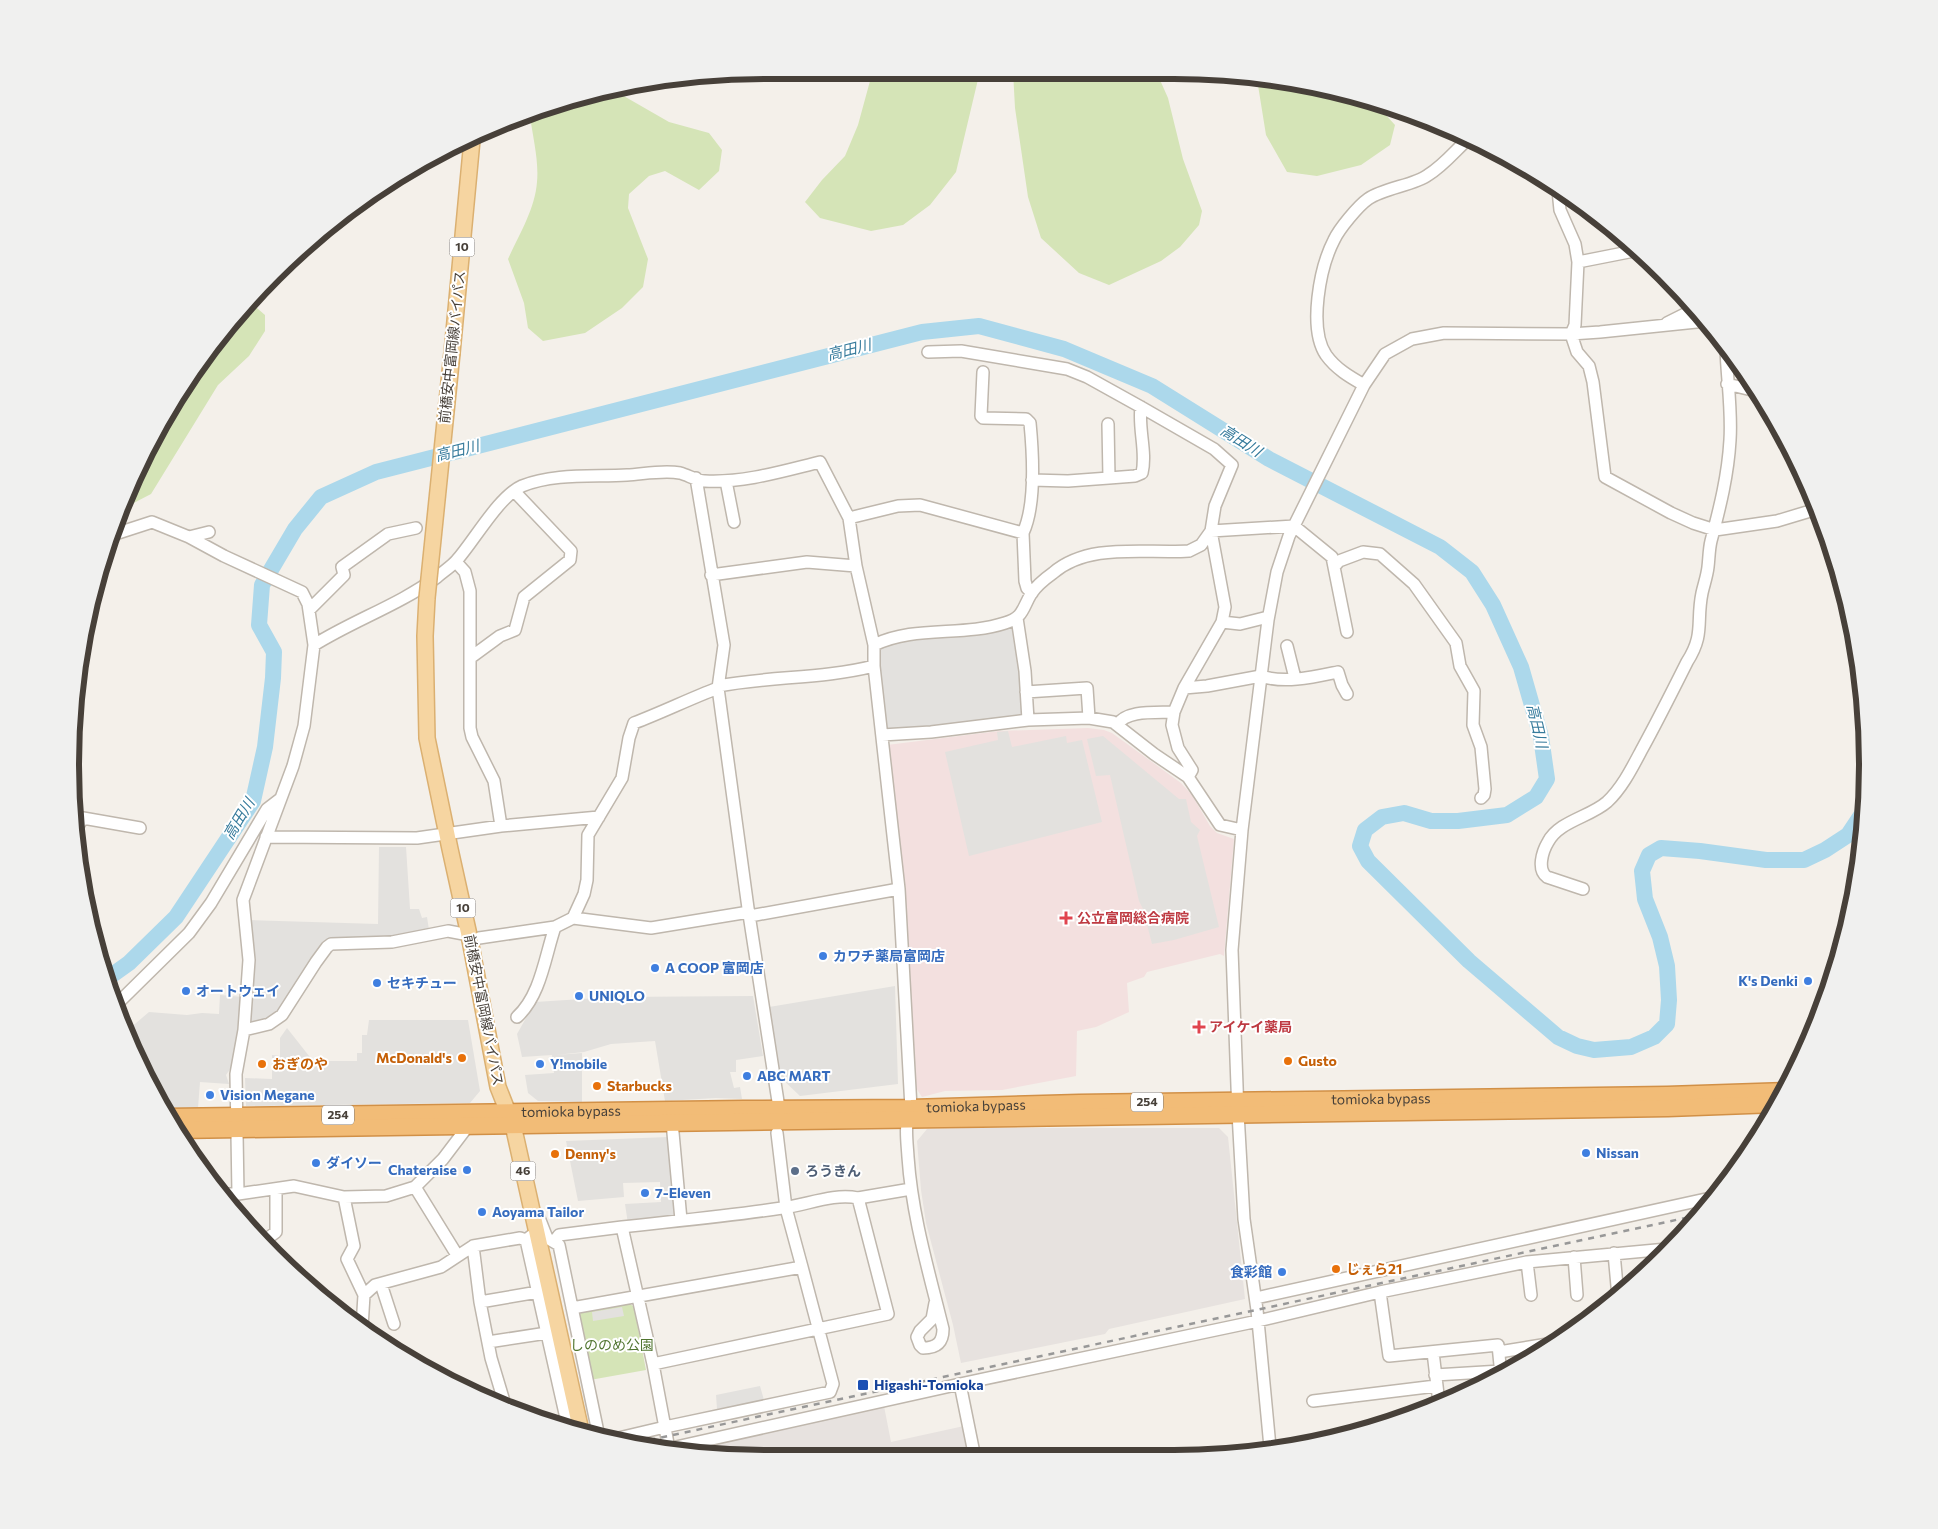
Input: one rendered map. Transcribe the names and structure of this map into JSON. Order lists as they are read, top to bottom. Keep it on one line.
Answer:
{"streets":{"highway":["tomioka bypass","254"],"main road":["10","前橋安中富岡線バイパス","46"]},"crossings":[["前橋安中富岡線バイパス","tomioka bypass"],["前橋安中富岡線バイパス","46"],["tomioka bypass","46"]],"water":["高田川"],"parks":["しののめ公園"],"places":{"health":["公立富岡総合病院","アイケイ薬局"],"other":["カワチ薬局富岡店","A COOP 富岡店","K's Denki","セキチュー","オートウェイ","UNIQLO","McDonald's","Gusto","おぎのや","Y!mobile","ABC MART","Starbucks","Vision Megane","Nissan","Denny's","ダイソー","Chateraise","ろうきん","7-Eleven","Aoyama Tailor","じぇら21","食彩館"],"transit":["Higashi-Tomioka"]}}
